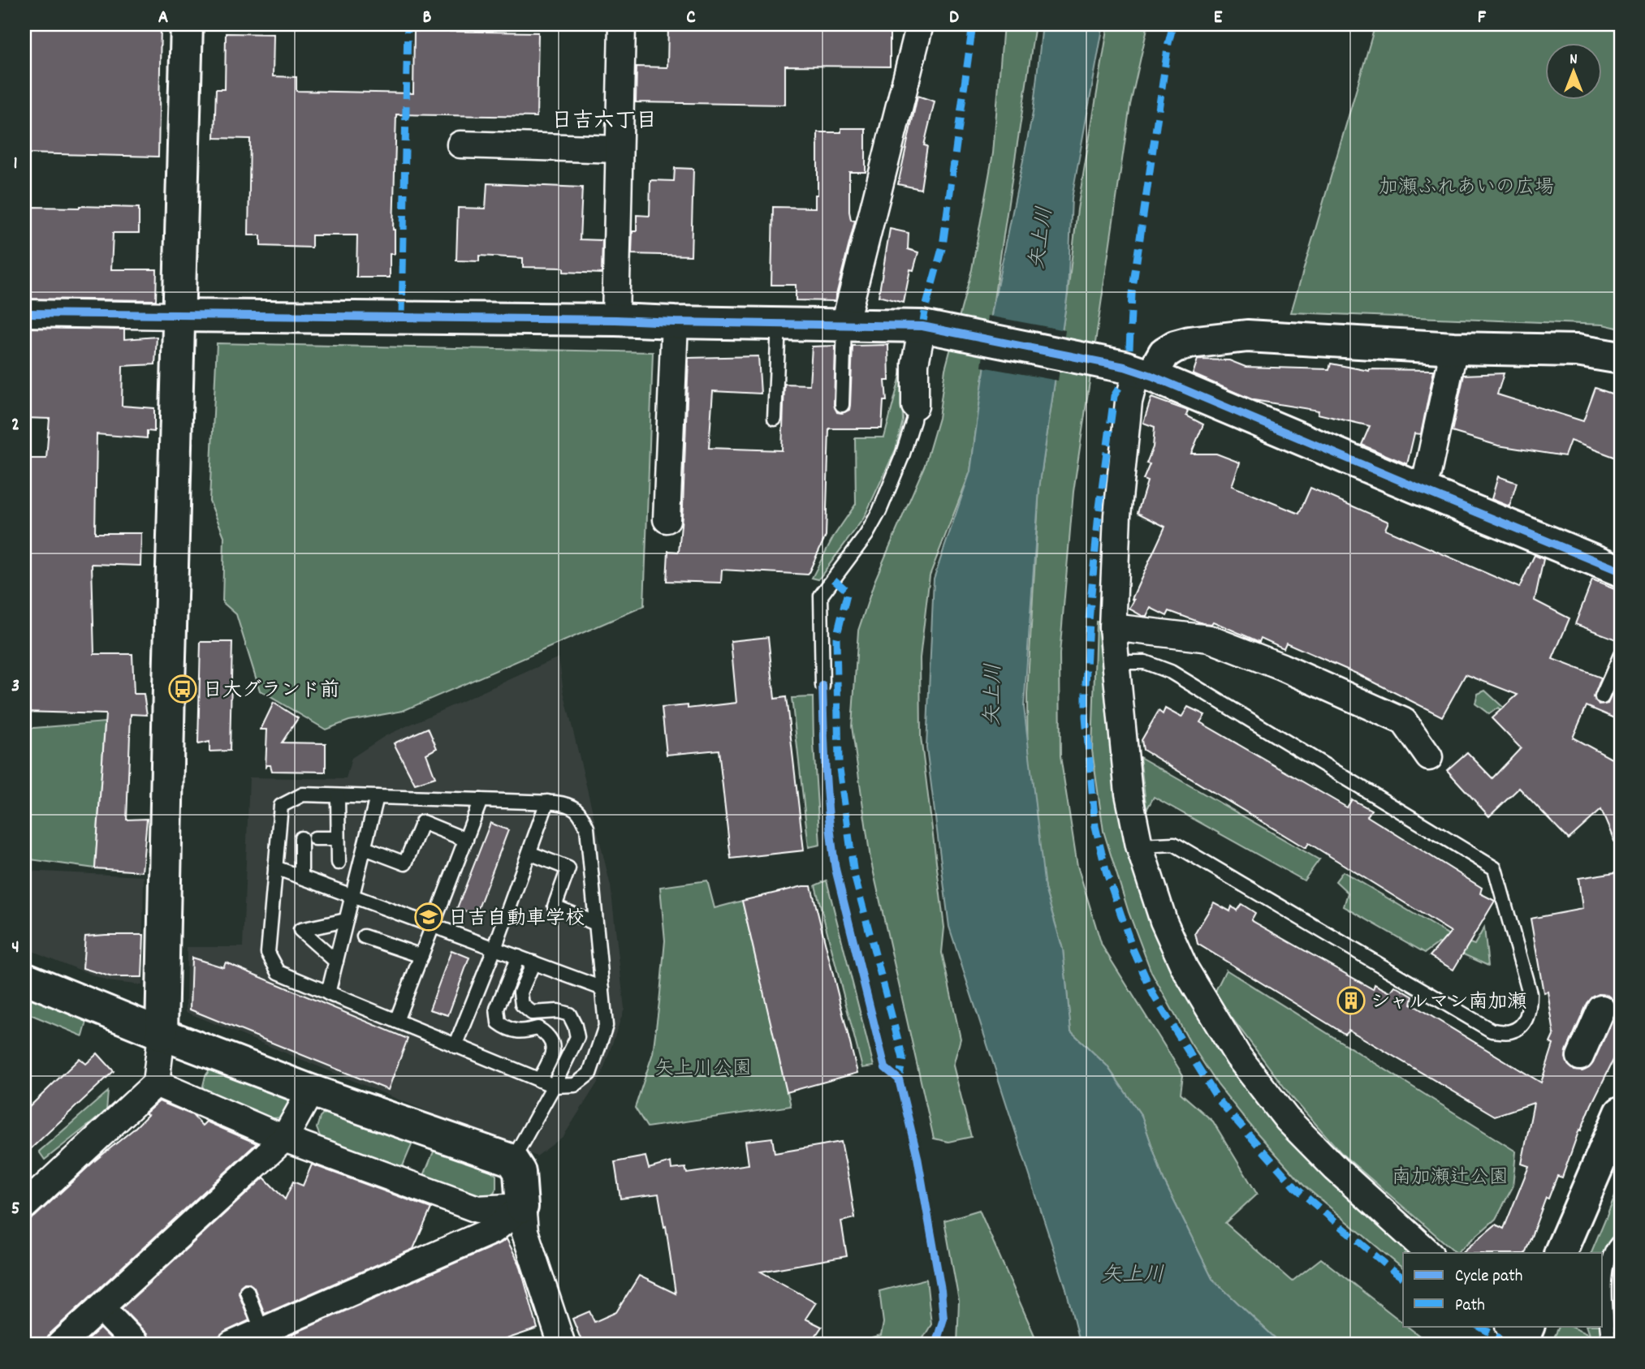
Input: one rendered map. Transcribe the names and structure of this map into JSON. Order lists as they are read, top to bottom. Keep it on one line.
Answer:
{"districts":["日吉六丁目"],"water":["矢上川"],"parks":["加瀬ふれあいの広場","矢上川公園","南加瀬辻公園"],"places":{"bus stop":["日大グランド前"],"school or university":["日吉自動車学校"],"building":["シャルマン南加瀬"]},"legend":["Cycle path","Path"],"north":"top","grid":{"columns":["A","B","C","D","E","F"],"rows":["1","2","3","4","5"]}}
